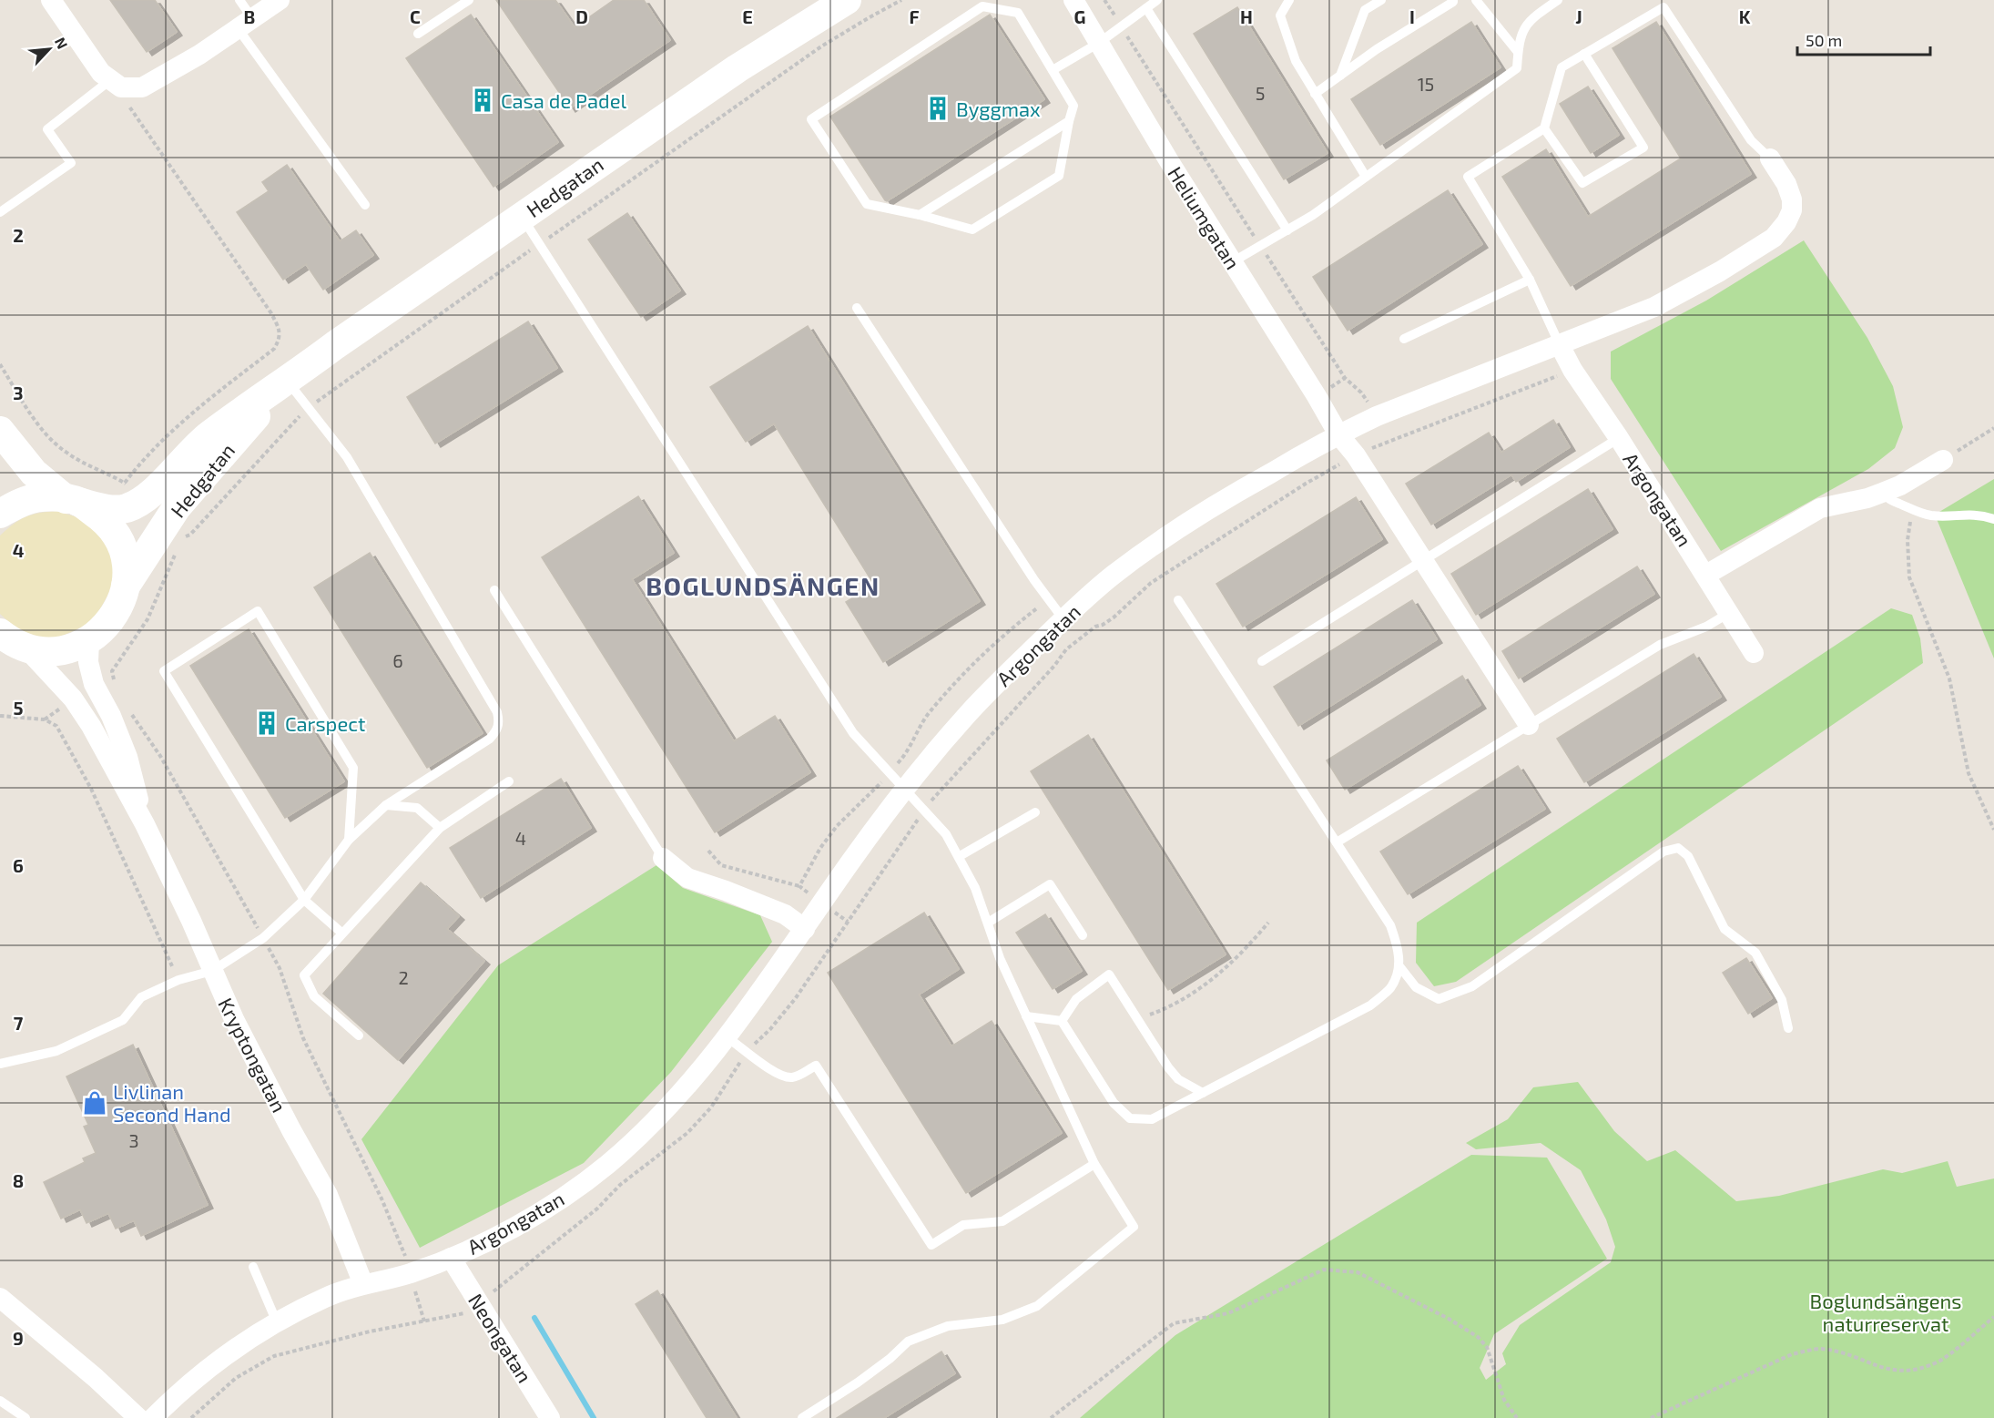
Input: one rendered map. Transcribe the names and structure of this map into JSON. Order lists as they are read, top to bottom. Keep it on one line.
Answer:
{"streets":{"street":["Hedgatan","Heliumgatan","Argongatan","Kryptongatan","Neongatan"]},"crossings":[["Heliumgatan","Argongatan"],["Argongatan","Kryptongatan"],["Argongatan","Neongatan"]],"districts":["BOGLUNDSÄNGEN"],"parks":["Boglundsängens naturreservat"],"places":{"building":["Casa de Padel","Byggmax","Carspect"],"shop":["Livlinan Second Hand"]},"house_numbers":["15","5","6","4","2","3"],"scale_bar":"50 m","north":"top right","grid":{"columns":["B","C","D","E","F","G","H","I","J","K"],"rows":["2","3","4","5","6","7","8","9"]}}
